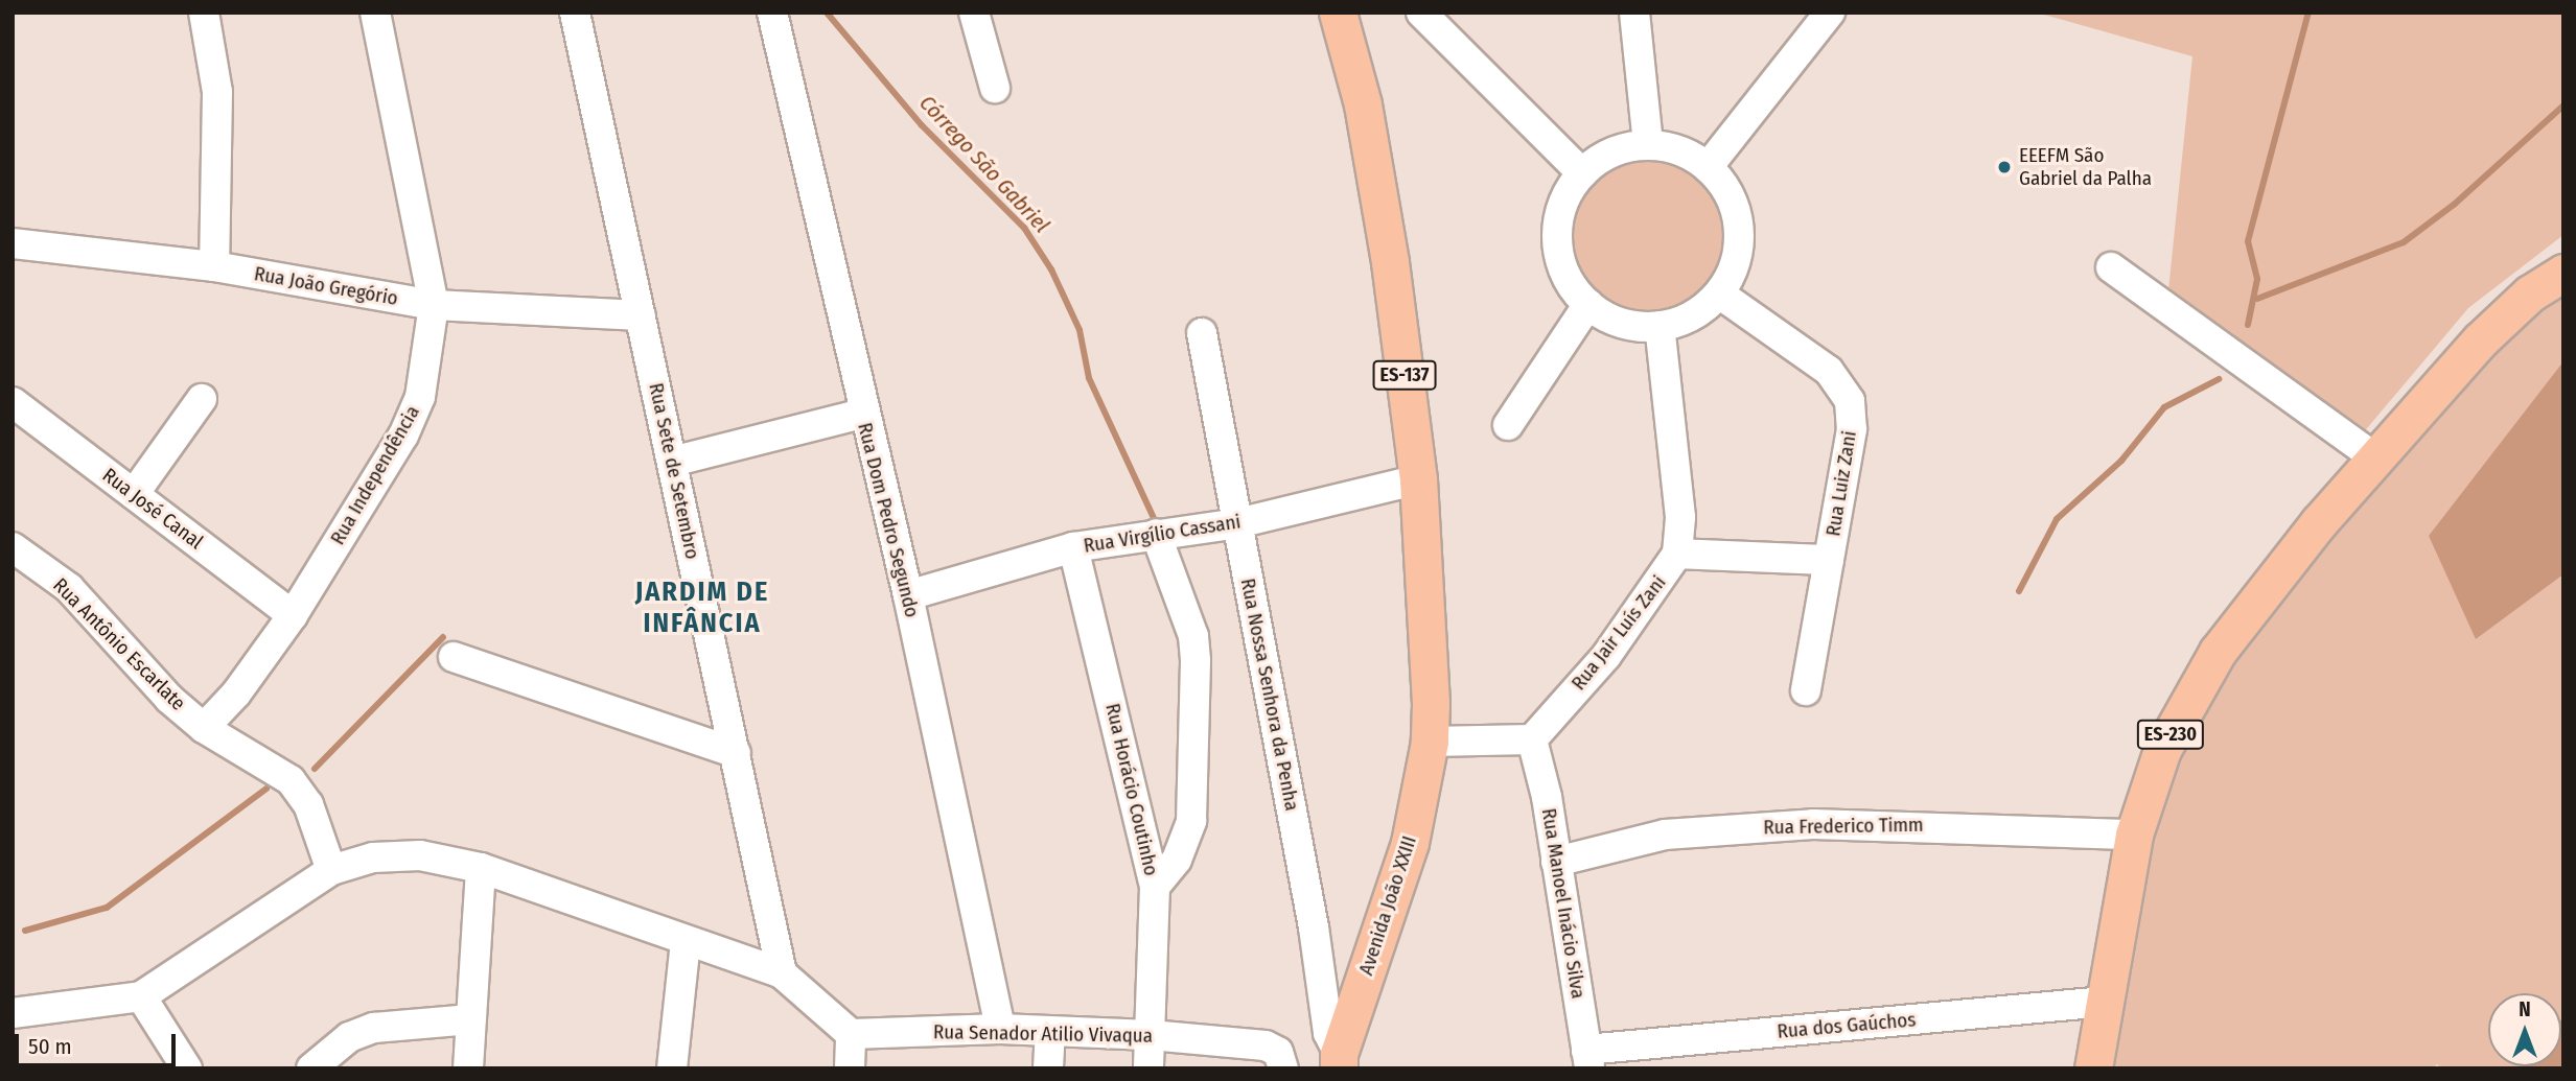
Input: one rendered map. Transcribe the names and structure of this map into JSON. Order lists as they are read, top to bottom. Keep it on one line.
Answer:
{"streets":{"main road":["ES-137","ES-230","Avenida João XXIII"],"street":["Rua João Gregório","Rua Sete de Setembro","Rua Independência","Rua Luiz Zani","Rua José Canal","Rua Dom Pedro Segundo","Rua Virgílio Cassani","Rua Jair Luís Zani","Rua Antônio Escarlate","Rua Nossa Senhora da Penha","Rua Horácio Coutinho","Rua Frederico Timm","Rua Manoel Inácio Silva","Rua dos Gaúchos","Rua Senador Atilio Vivaqua"]},"crossings":[["Rua João Gregório","Rua Sete de Setembro"],["Rua João Gregório","Rua Independência"],["ES-137","Rua Virgílio Cassani"],["ES-137","Avenida João XXIII"],["Rua Independência","Rua José Canal"],["Rua Independência","Rua Antônio Escarlate"],["Rua Luiz Zani","Rua Jair Luís Zani"],["Rua Dom Pedro Segundo","Rua Virgílio Cassani"],["Rua Dom Pedro Segundo","Rua Senador Atilio Vivaqua"],["Rua Virgílio Cassani","Rua Nossa Senhora da Penha"],["Rua Virgílio Cassani","Rua Horácio Coutinho"],["Rua Jair Luís Zani","Rua Manoel Inácio Silva"],["Rua Nossa Senhora da Penha","Avenida João XXIII"],["ES-230","Rua Frederico Timm"],["ES-230","Rua dos Gaúchos"],["Rua Horácio Coutinho","Rua Senador Atilio Vivaqua"],["Rua Frederico Timm","Rua Manoel Inácio Silva"],["Rua Manoel Inácio Silva","Rua dos Gaúchos"]],"districts":["JARDIM DE INFÂNCIA"],"water":["Córrego São Gabriel"],"places":["EEEFM São Gabriel da Palha"],"scale_bar":"50 m","north":"top"}
